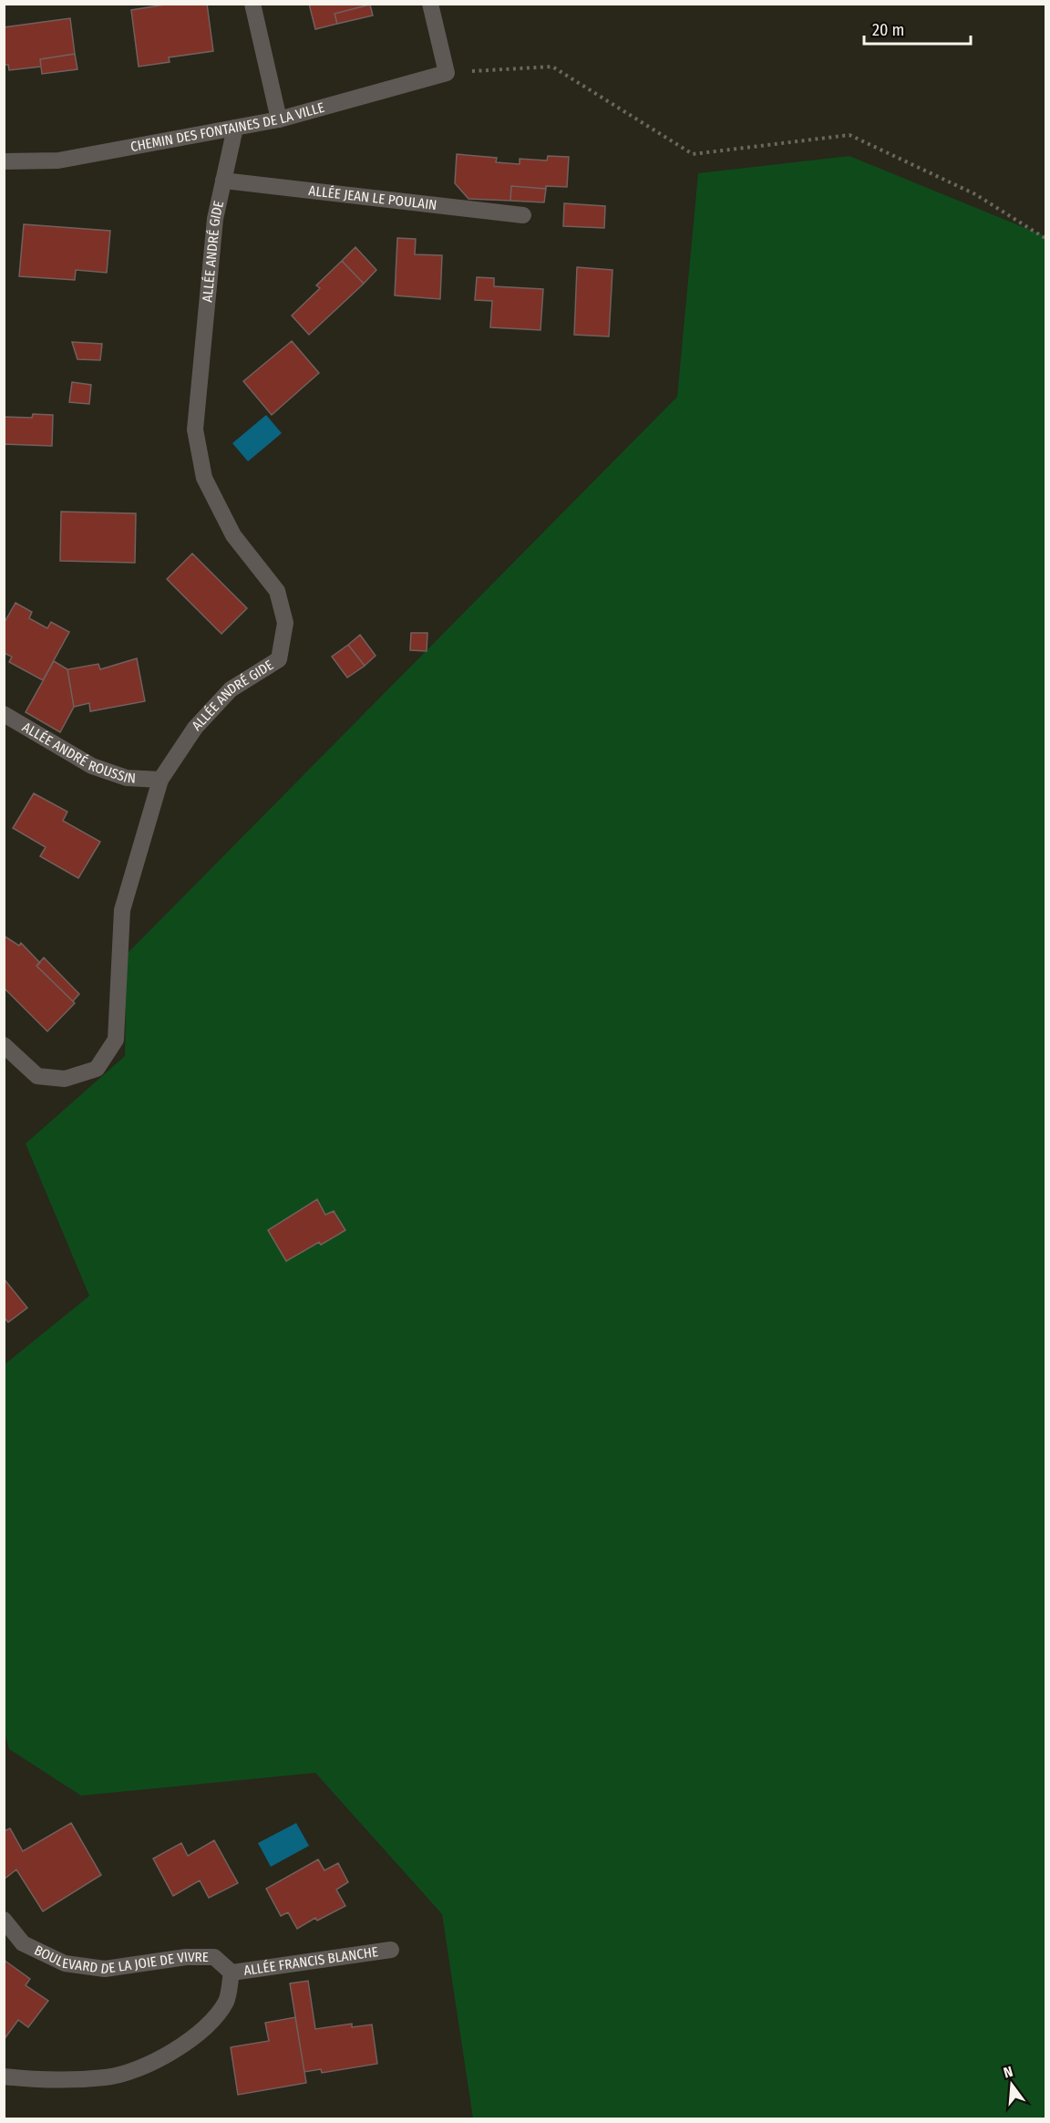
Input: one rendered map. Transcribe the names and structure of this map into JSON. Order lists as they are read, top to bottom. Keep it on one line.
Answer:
{"streets":{"street":["CHEMIN DES FONTAINES DE LA VILLE","ALLÉE JEAN LE POULAIN","ALLÉE ANDRÉ GIDE","ALLÉE ANDRÉ ROUSSIN","BOULEVARD DE LA JOIE DE VIVRE","ALLÉE FRANCIS BLANCHE"]},"crossings":[["CHEMIN DES FONTAINES DE LA VILLE","ALLÉE ANDRÉ GIDE"],["ALLÉE JEAN LE POULAIN","ALLÉE ANDRÉ GIDE"],["ALLÉE ANDRÉ GIDE","ALLÉE ANDRÉ ROUSSIN"],["BOULEVARD DE LA JOIE DE VIVRE","ALLÉE FRANCIS BLANCHE"]],"scale_bar":"20 m","north":"top"}
